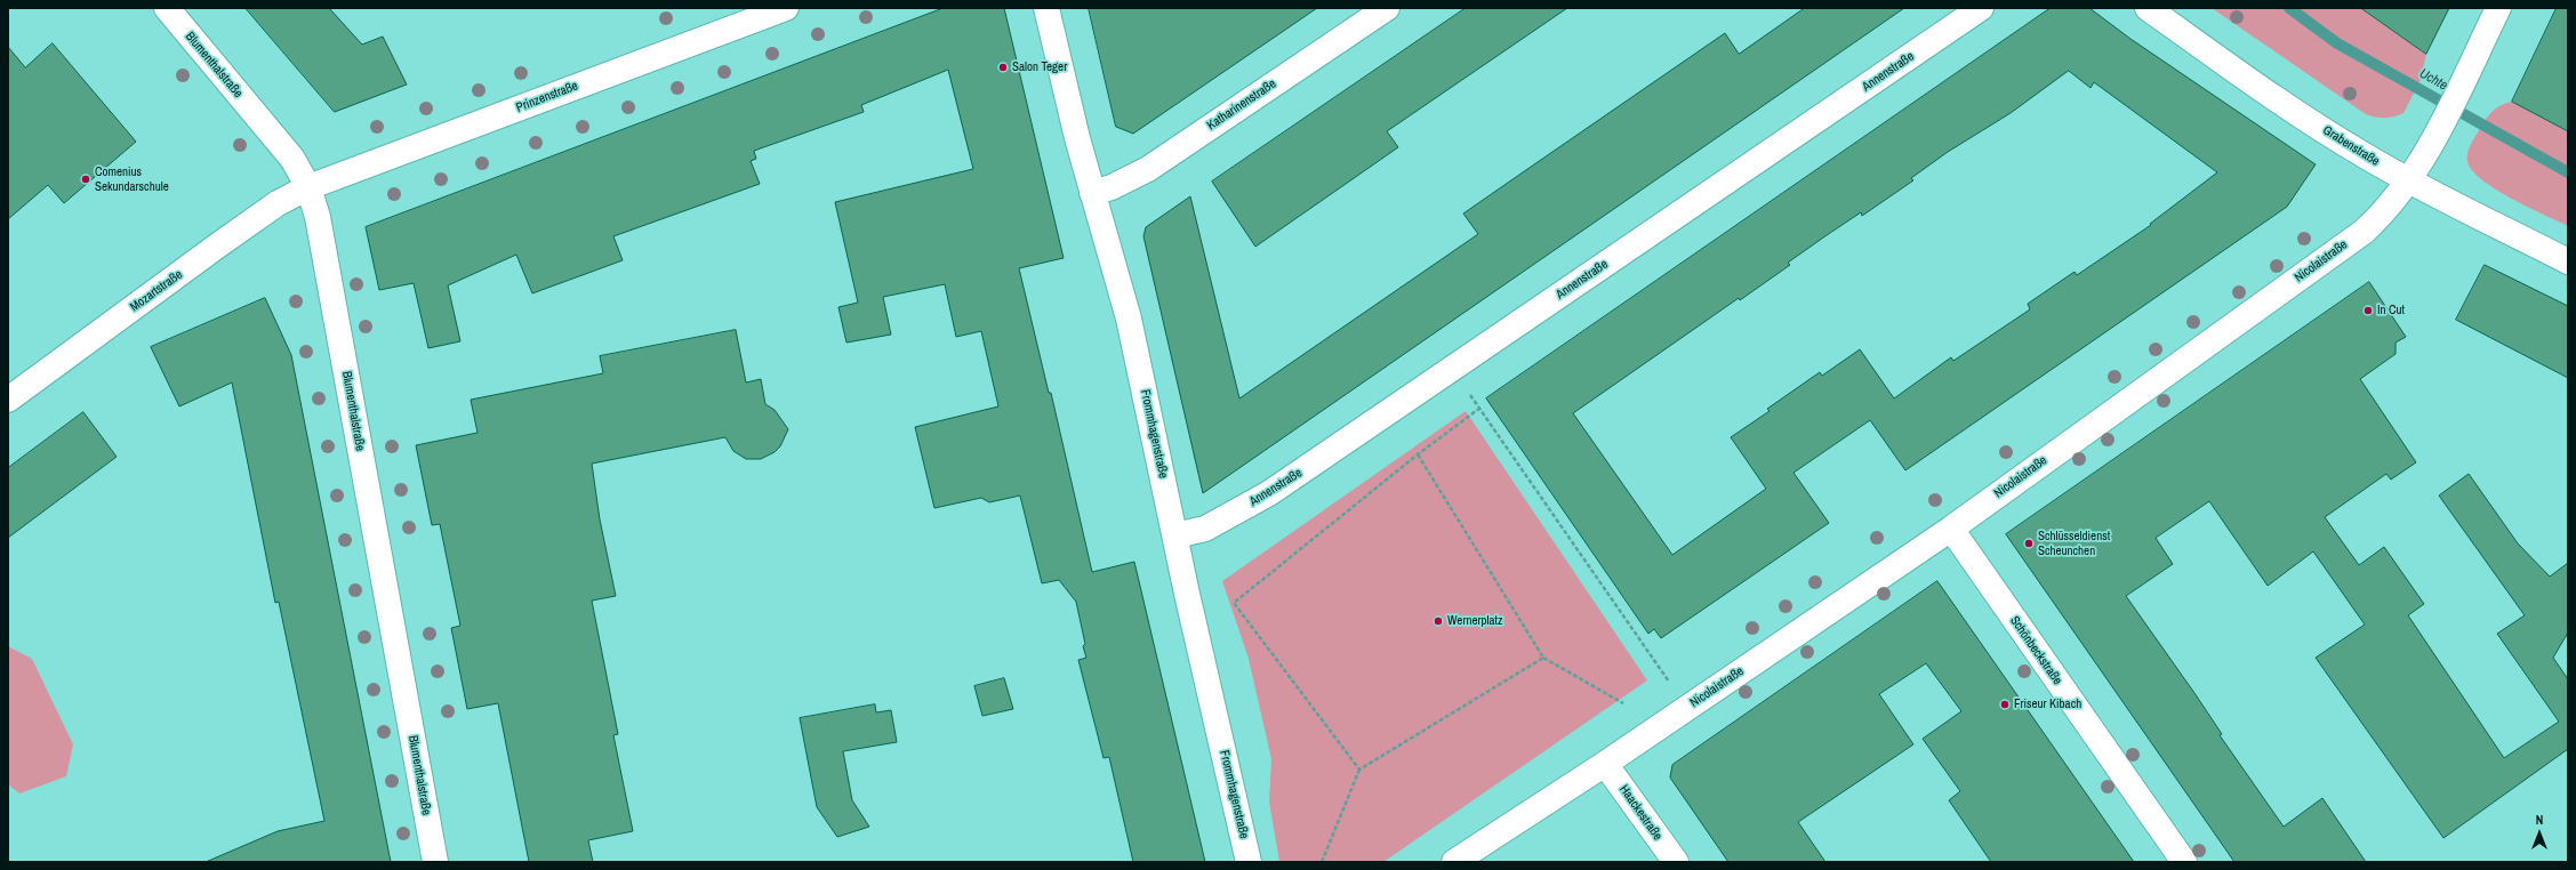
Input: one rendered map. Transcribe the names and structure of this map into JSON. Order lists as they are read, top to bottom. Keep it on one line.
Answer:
{"streets":{"street":["Blumenthalstraße","Annenstraße","Prinzenstraße","Katharinenstraße","Grabenstraße","Nicolaistraße","Mozartstraße","Frommhagenstraße","Schönbeckstraße","Haackestraße"]},"crossings":[["Blumenthalstraße","Prinzenstraße"],["Blumenthalstraße","Mozartstraße"],["Annenstraße","Frommhagenstraße"],["Prinzenstraße","Mozartstraße"],["Katharinenstraße","Frommhagenstraße"],["Grabenstraße","Nicolaistraße"],["Nicolaistraße","Schönbeckstraße"],["Nicolaistraße","Haackestraße"]],"water":["Uchte"],"places":["Salon Teger","Comenius Sekundarschule","In Cut","Schlüsseldienst Scheunchen","Wernerplatz","Friseur Kibach"],"north":"top"}
